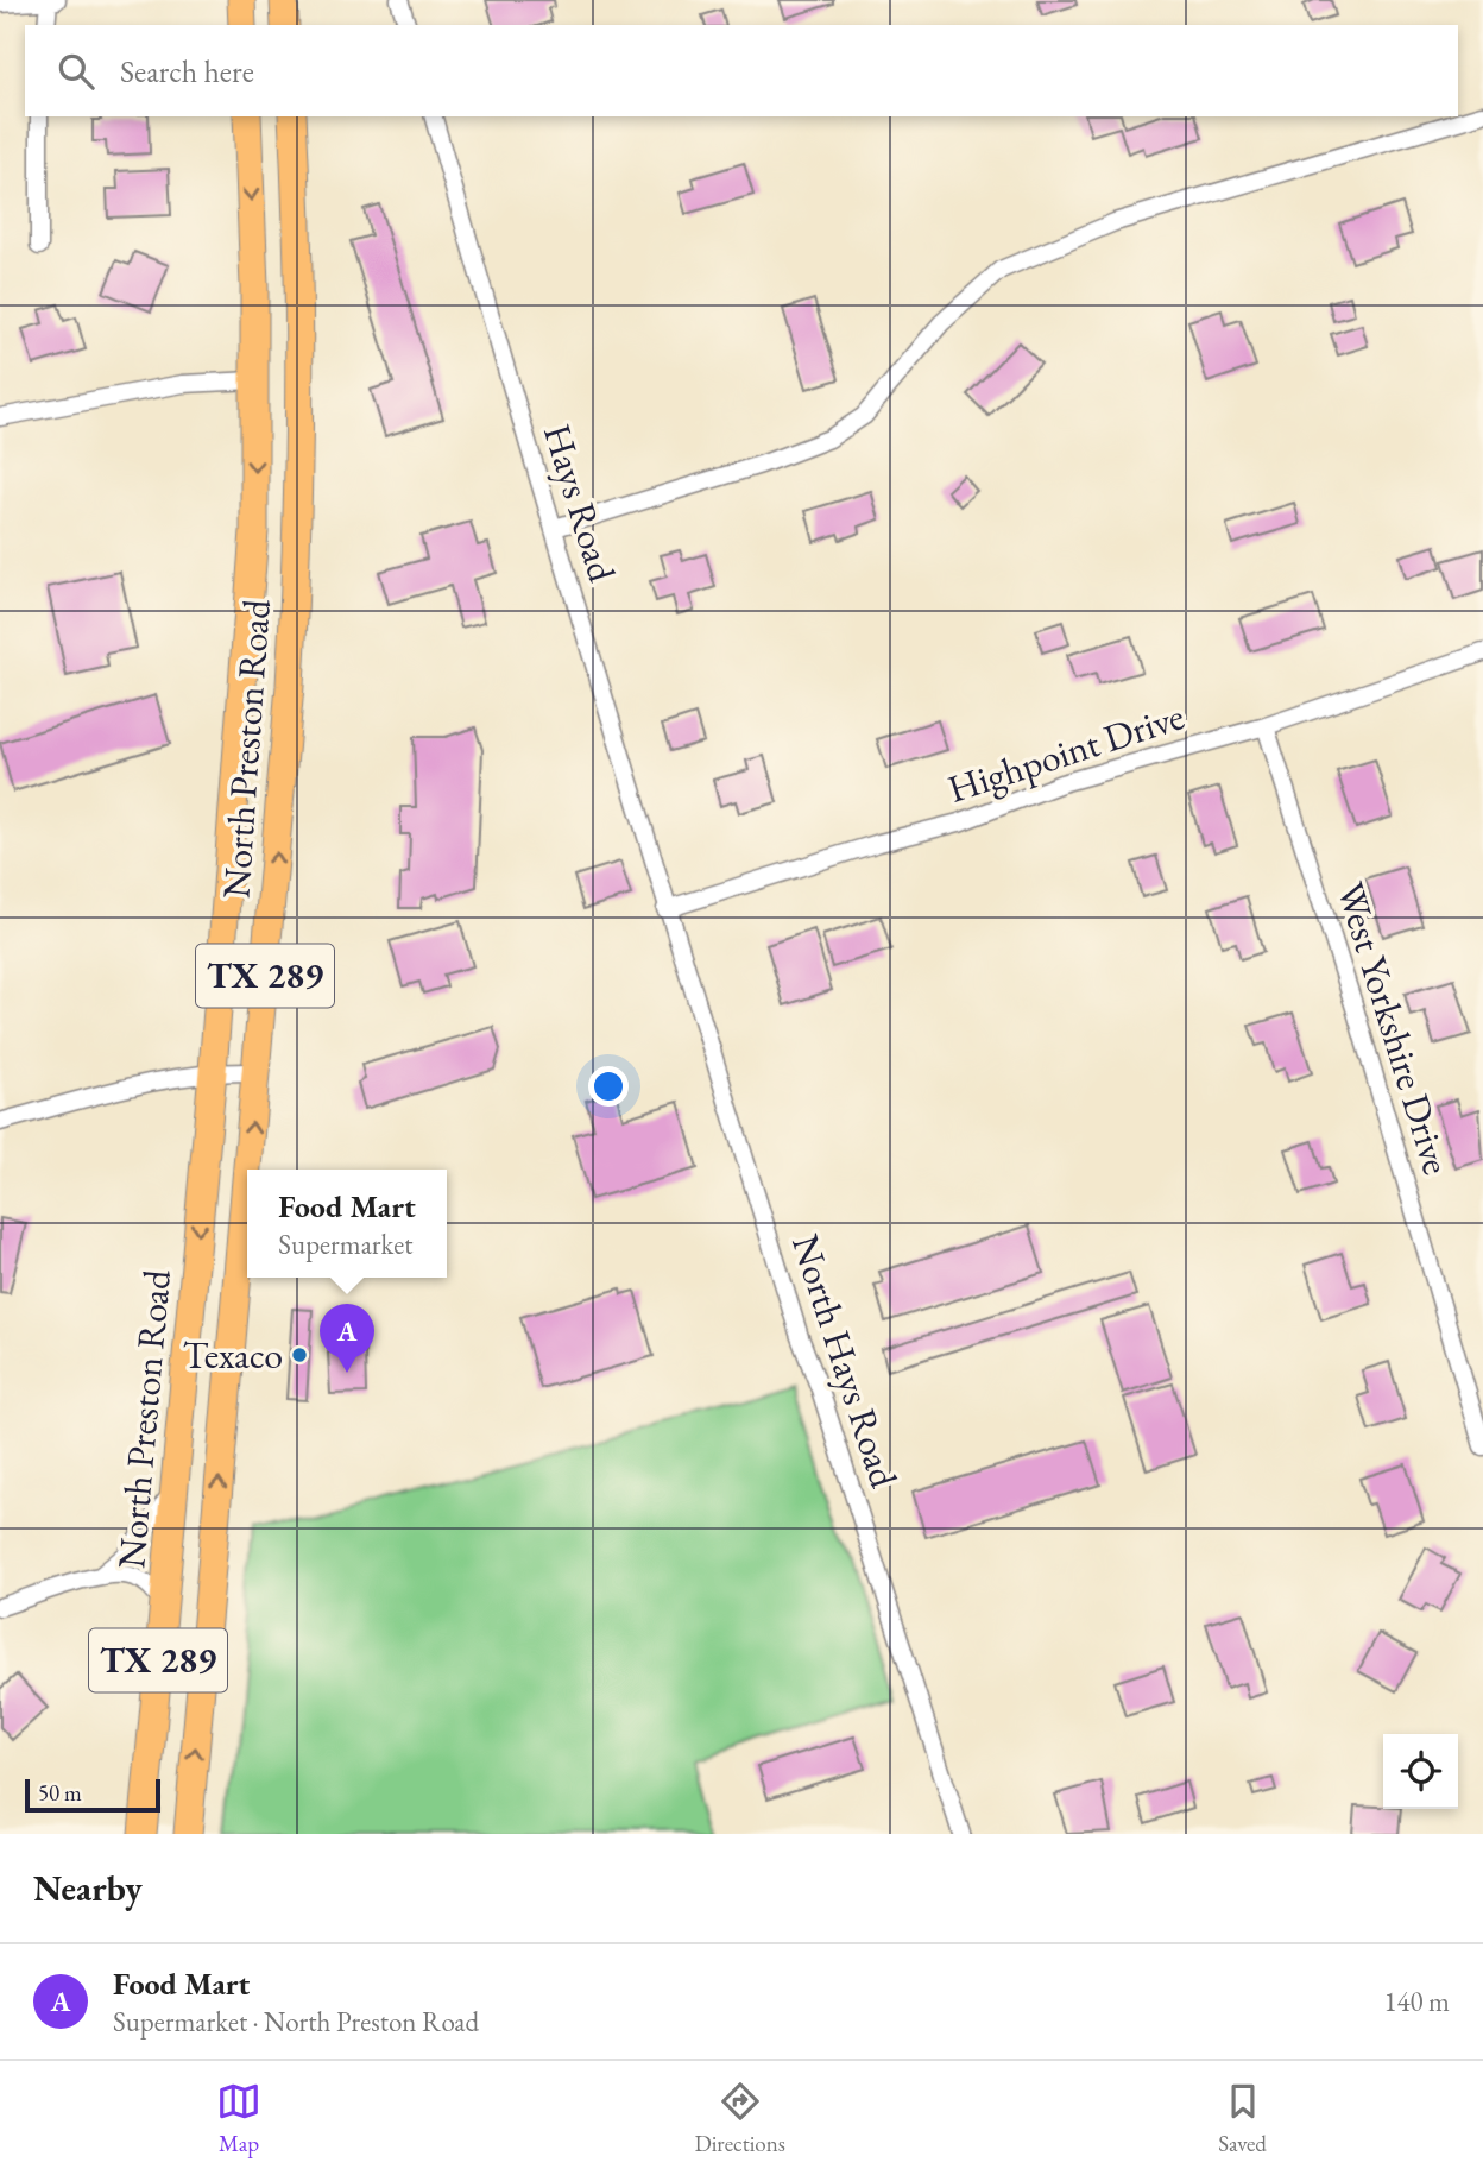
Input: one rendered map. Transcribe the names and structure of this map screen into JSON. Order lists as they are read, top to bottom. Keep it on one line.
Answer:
{"streets":{"main road":["North Preston Road","TX 289"],"street":["Hays Road","Highpoint Drive","West Yorkshire Drive","North Hays Road"]},"crossings":[["Hays Road","Highpoint Drive"],["Hays Road","North Hays Road"],["Highpoint Drive","West Yorkshire Drive"],["Highpoint Drive","North Hays Road"]],"places":["Texaco"],"scale_bar":"50 m","page":{"search":"Search here","popup":["Food Mart","Supermarket"],"pins":"A","scale":"50 m","heading":"Nearby","list":[{"mark":"A","name":"Food Mart","note":"Supermarket · North Preston Road","value":"140 m"}],"nav":["Map","Directions","Saved"]}}
